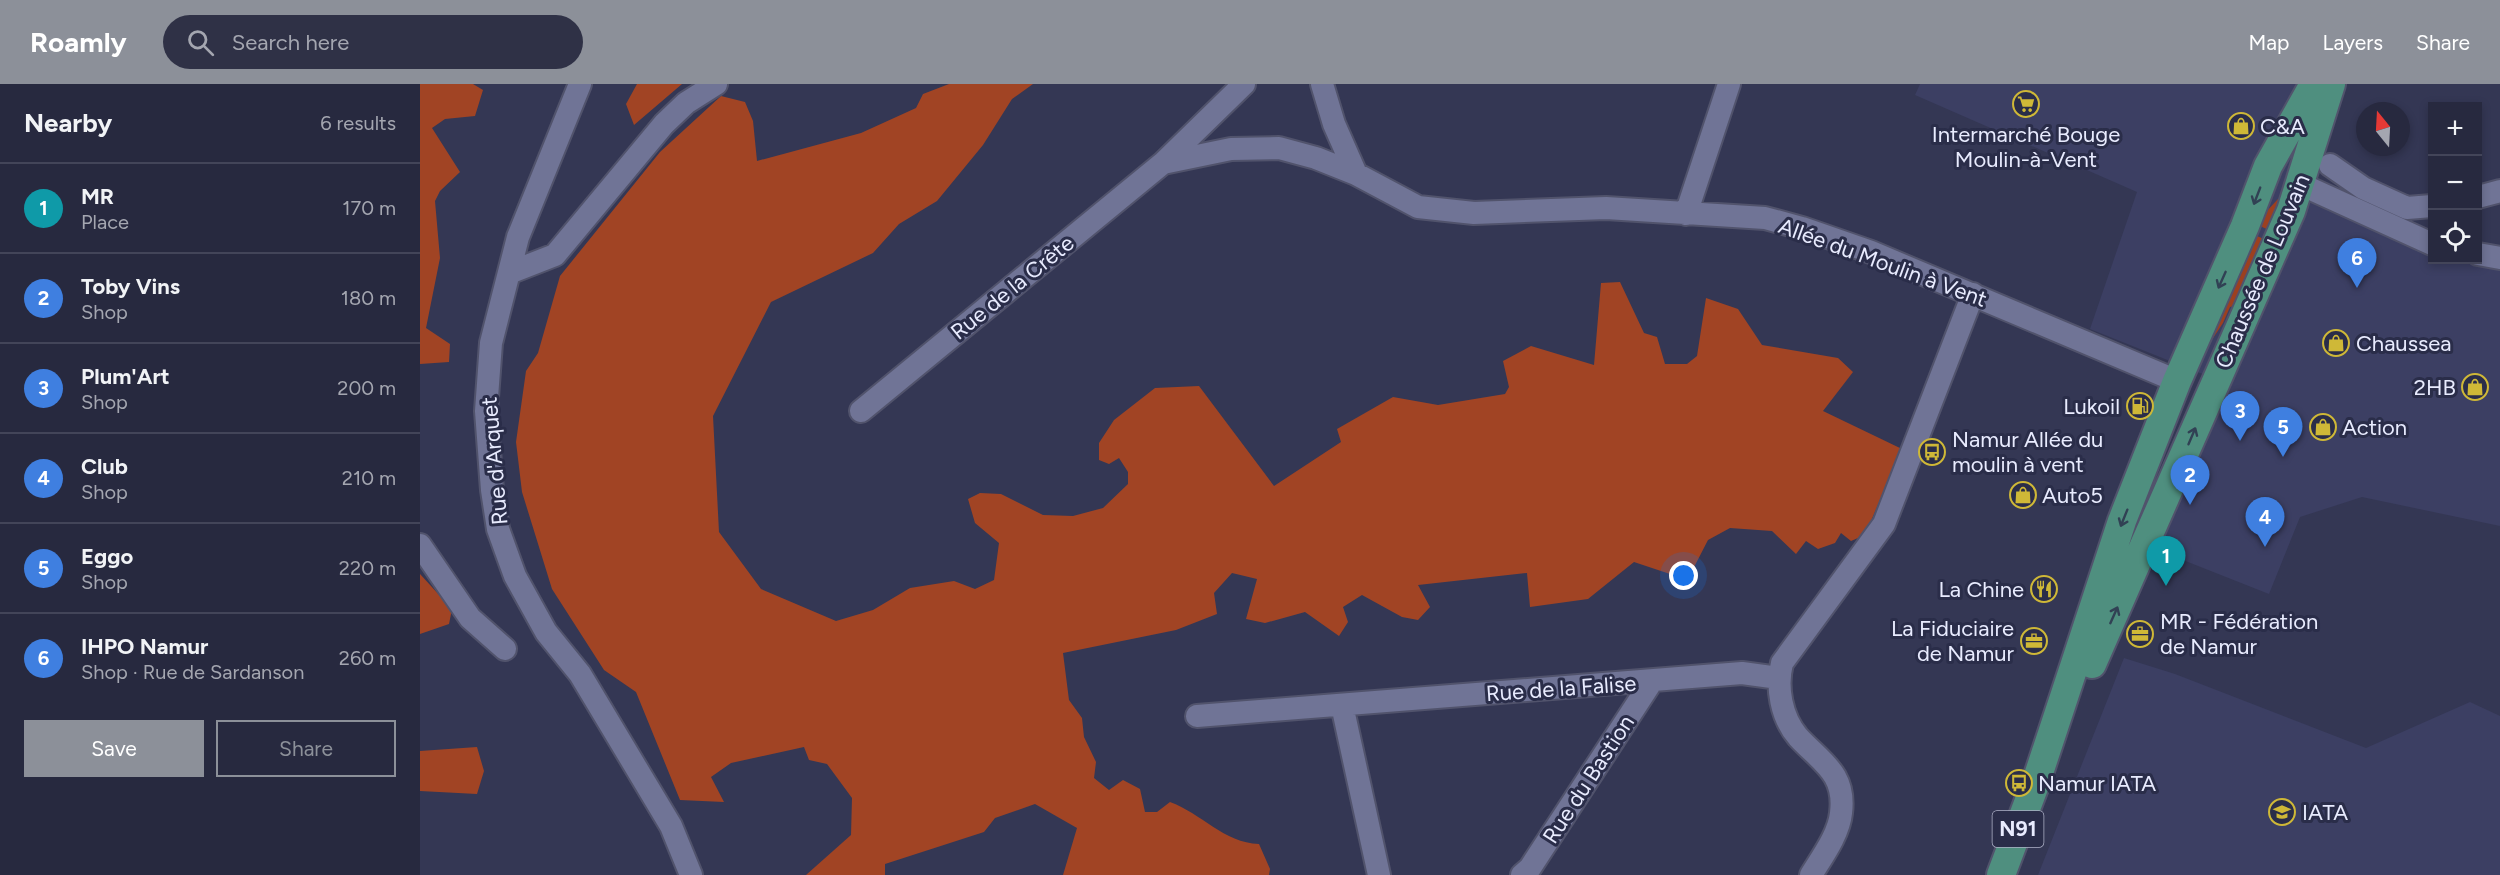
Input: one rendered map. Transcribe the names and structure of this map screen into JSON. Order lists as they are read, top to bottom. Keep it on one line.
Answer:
{"streets":{"main road":["Chaussée de Louvain","N91"],"street":["Allée du Moulin à Vent","Rue de la Crête","Rue d'Arquet","Rue de la Falise","Rue du Bastion"]},"crossings":[["Allée du Moulin à Vent","Chaussée de Louvain"],["Allée du Moulin à Vent","Rue de la Crête"],["Rue de la Falise","Rue du Bastion"]],"places":{"supermarket":["Intermarché Bouge Moulin-à-Vent"],"shop":["C&A","Chaussea","2HB","Action","Auto5"],"fuel station":["Lukoil"],"bus stop":["Namur Allée du moulin à vent","Namur IATA"],"restaurant":["La Chine"],"office":["MR - Fédération de Namur","La Fiduciaire de Namur"],"school or university":["IATA"]},"north":"top","page":{"header":"Roamly","search":"Search here","nav":["Map","Layers","Share"],"heading":["Nearby","6 results"],"map_buttons":["+","−"],"list":[{"mark":"1","name":"MR","note":"Place","value":"170 m"},{"mark":"2","name":"Toby Vins","note":"Shop","value":"180 m"},{"mark":"3","name":"Plum'Art","note":"Shop","value":"200 m"},{"mark":"4","name":"Club","note":"Shop","value":"210 m"},{"mark":"5","name":"Eggo","note":"Shop","value":"220 m"},{"mark":"6","name":"IHPO Namur","note":"Shop · Rue de Sardanson","value":"260 m"}],"pins":["6","3","5","2","4","1"],"buttons":["Save","Share"]}}
